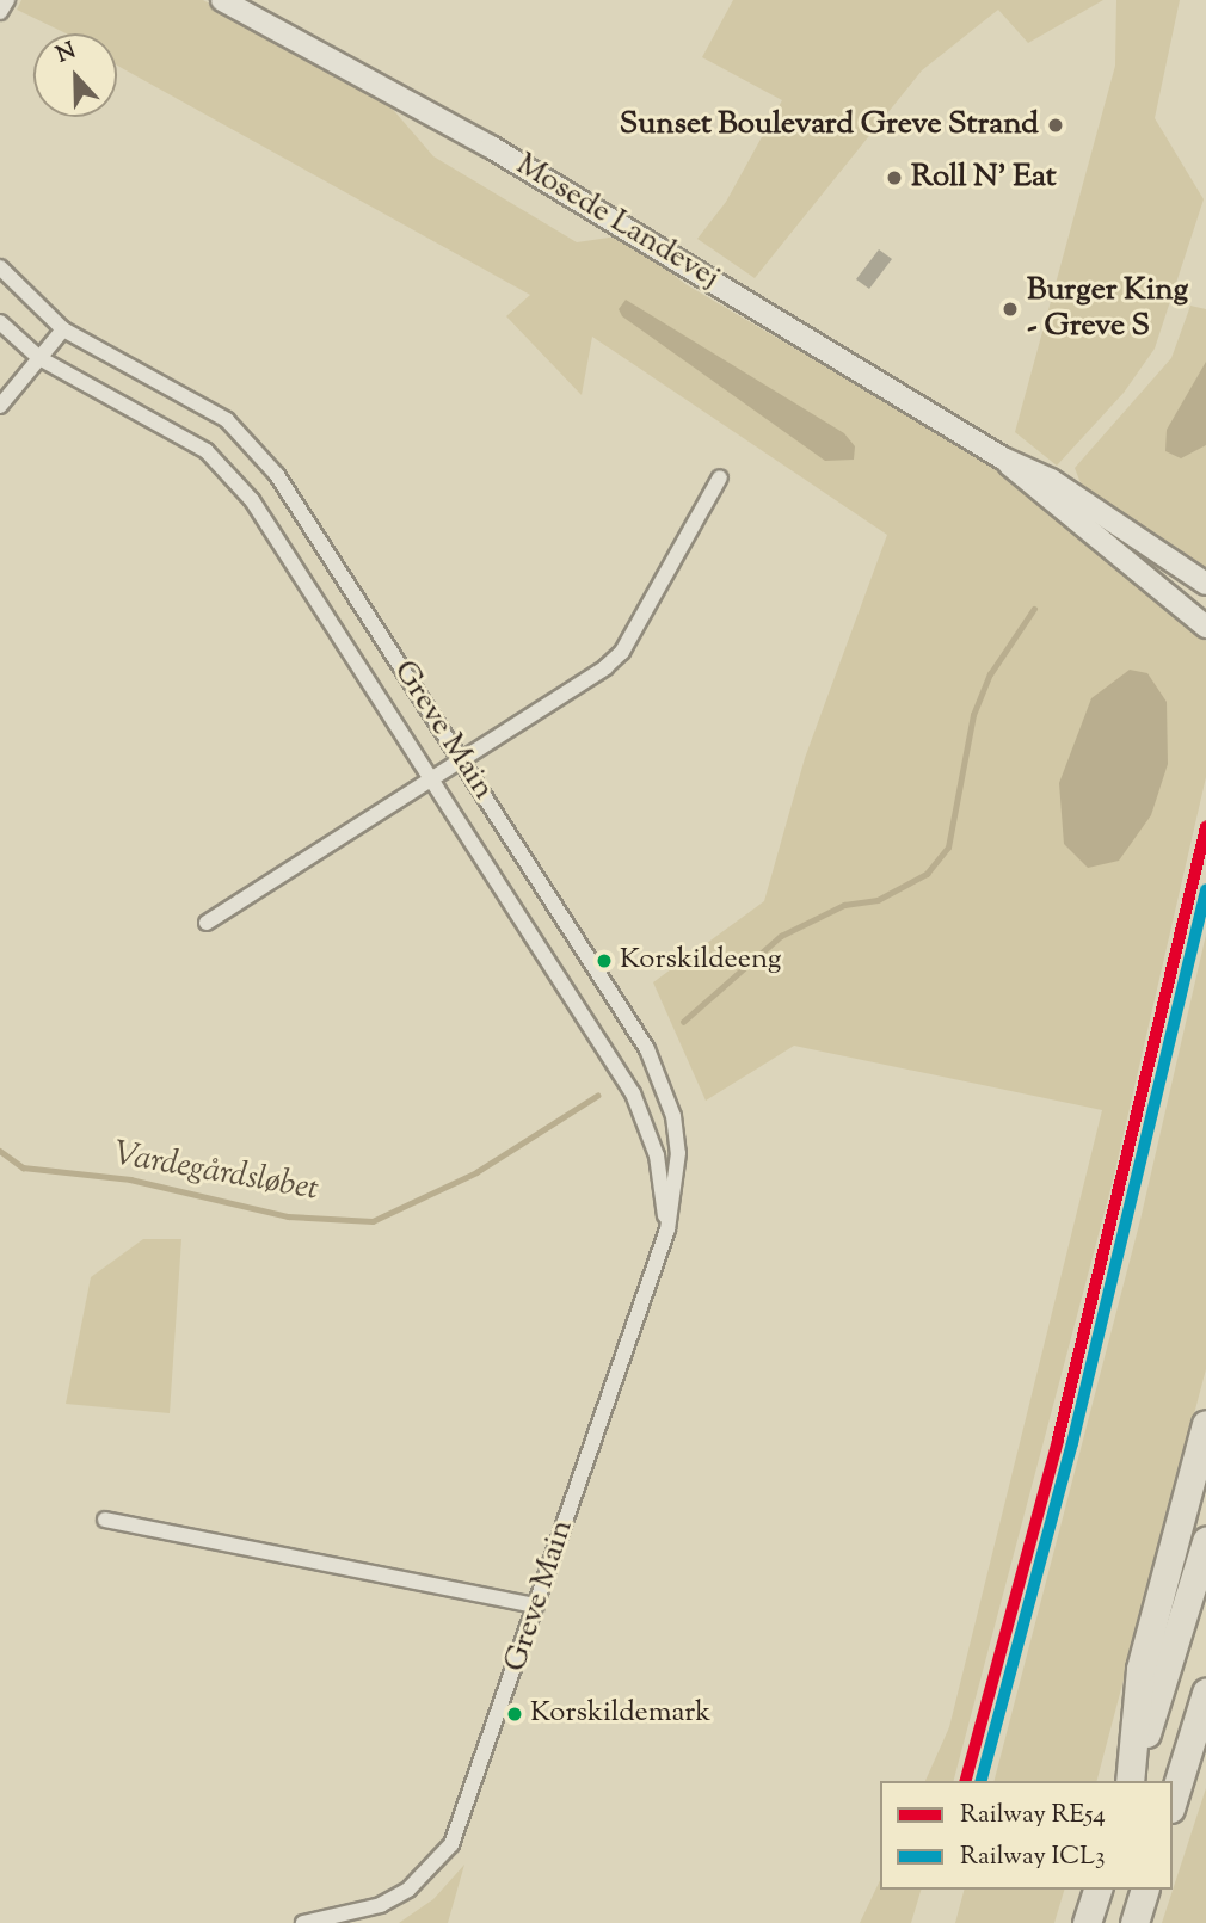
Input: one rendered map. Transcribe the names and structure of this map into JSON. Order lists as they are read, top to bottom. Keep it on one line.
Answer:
{"streets":{"main road":["Mosede Landevej"],"street":["Greve Main"]},"water":["Vardegårdsløbet"],"places":["Sunset Boulevard Greve Strand","Roll N’ Eat","Burger King - Greve S","Korskildeeng","Korskildemark"],"lines":["rail line RE54","rail line ICL3"],"legend":["Railway RE54","Railway ICL3"],"north":"top"}
